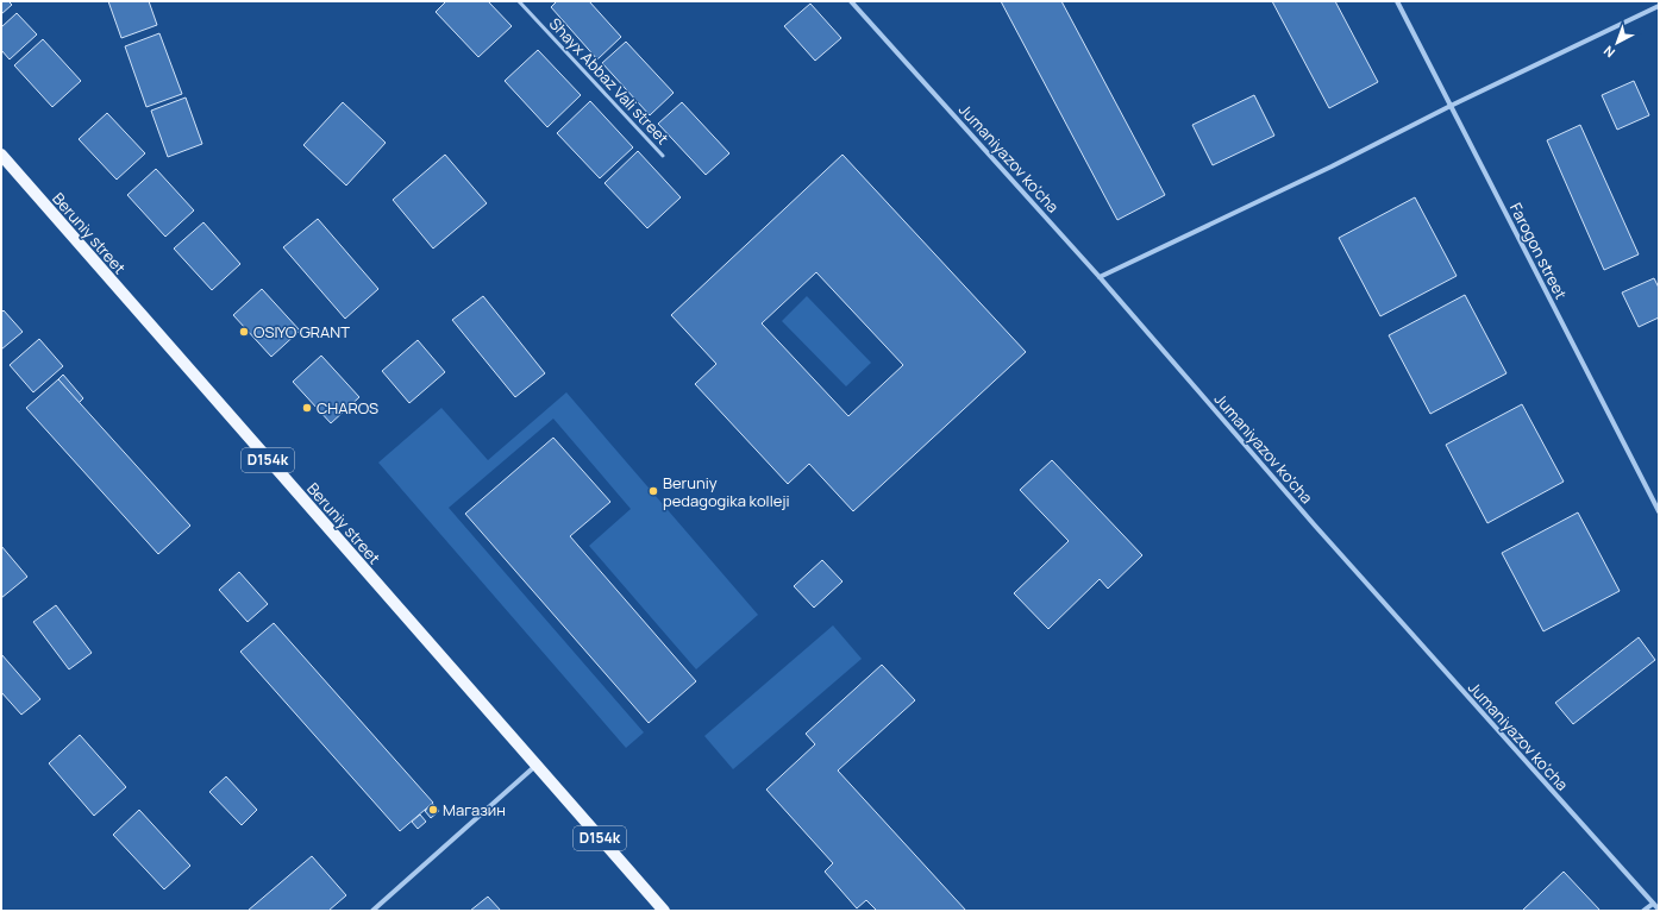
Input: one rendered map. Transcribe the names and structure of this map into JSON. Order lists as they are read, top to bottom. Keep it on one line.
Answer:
{"streets":{"main road":["Beruniy street","D154k"],"street":["Jumaniyazov ko'cha","Farogon street"],"lane":["Shayx Abbaz Vali street"]},"places":["OSIYO GRANT","CHAROS","Beruniy pedagogika kolleji","Магазин"],"north":"bottom left"}
